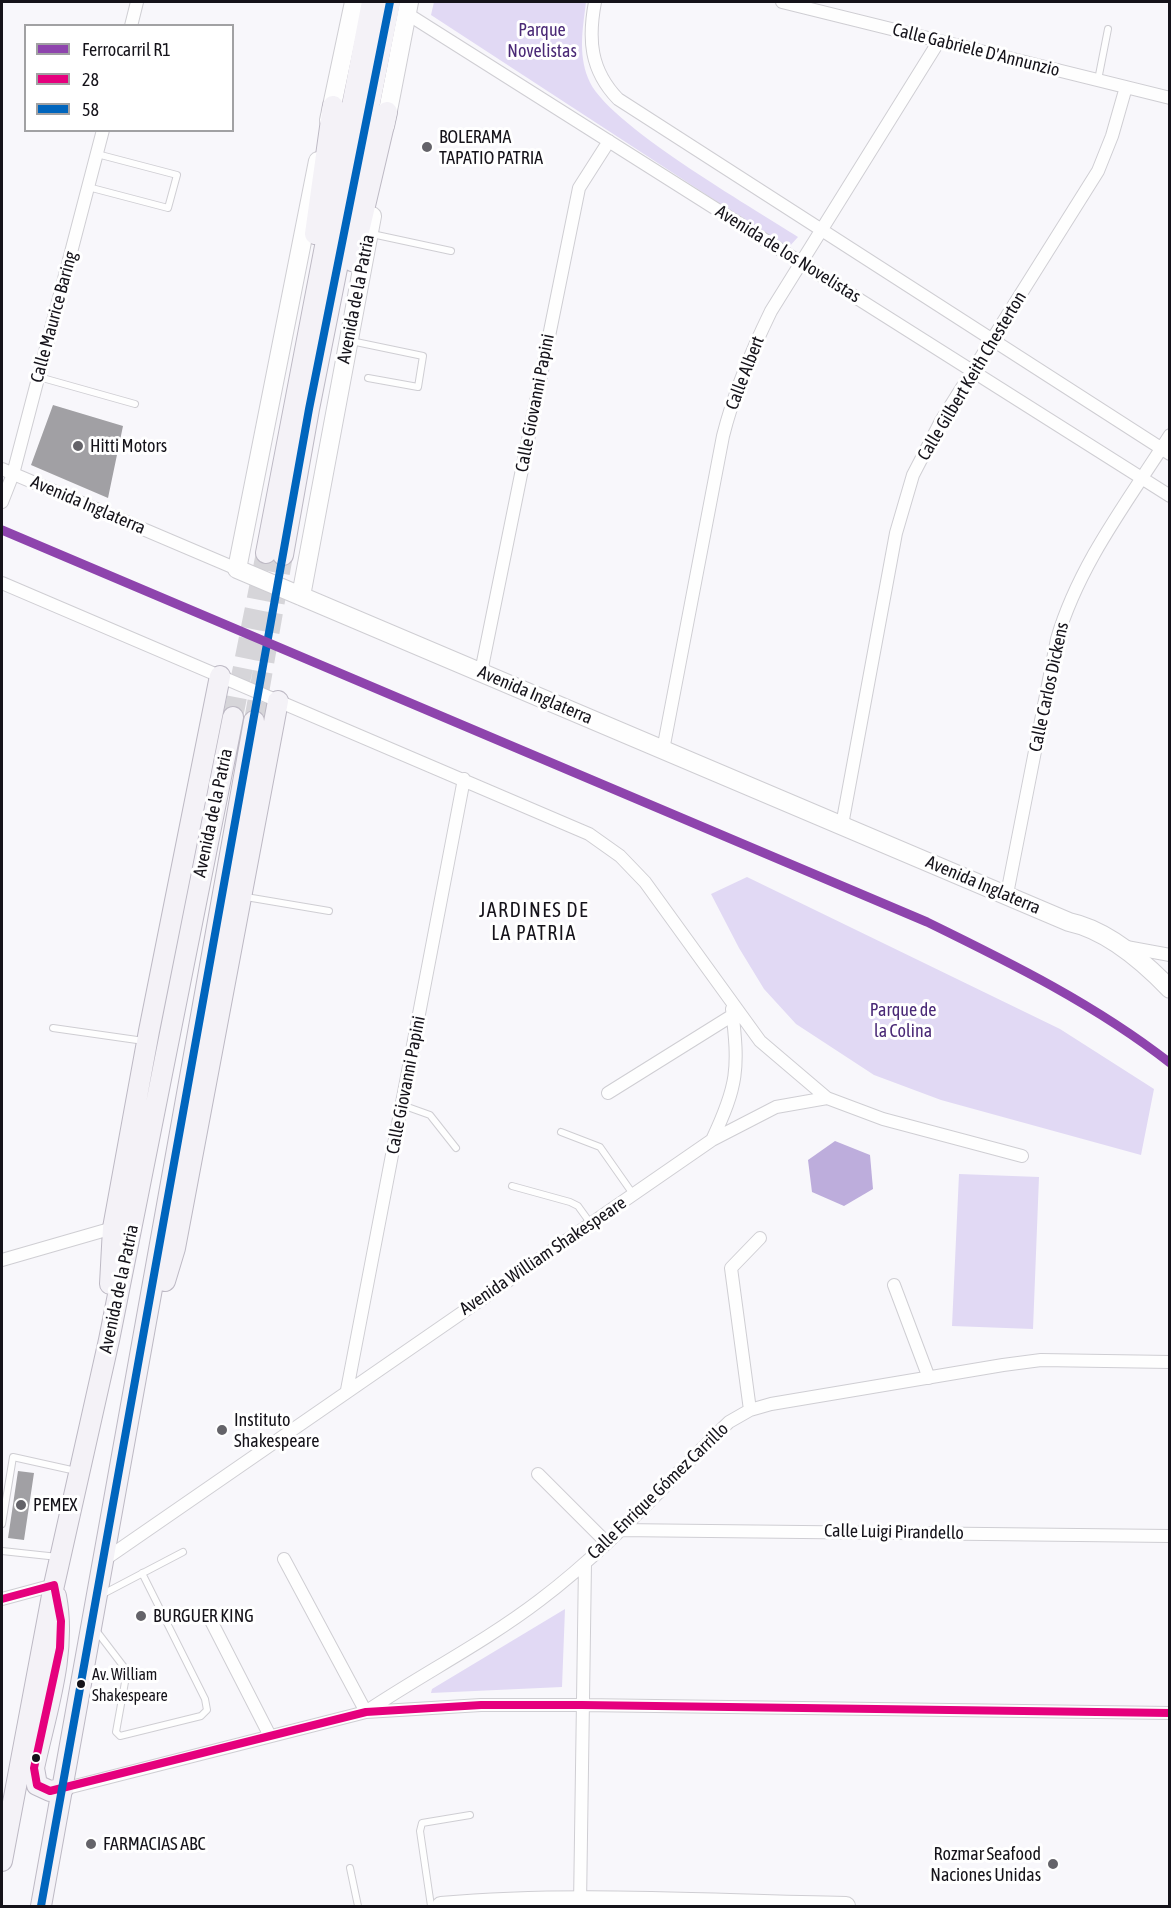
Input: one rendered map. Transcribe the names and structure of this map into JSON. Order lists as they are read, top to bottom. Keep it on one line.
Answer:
{"streets":{"main road":["Avenida de la Patria"],"street":["Calle Gabriele D'Annunzio","Avenida de los Novelistas","Calle Maurice Baring","Calle Albert","Calle Gilbert Keith Chesterton","Calle Giovanni Papini","Avenida Inglaterra","Calle Carlos Dickens","Avenida William Shakespeare","Calle Enrique Gómez Carrillo","Calle Luigi Pirandello"]},"crossings":[["Calle Gabriele D'Annunzio","Calle Albert"],["Calle Gabriele D'Annunzio","Calle Gilbert Keith Chesterton"],["Avenida de los Novelistas","Avenida de la Patria"],["Avenida de los Novelistas","Calle Albert"],["Avenida de los Novelistas","Calle Gilbert Keith Chesterton"],["Avenida de los Novelistas","Calle Giovanni Papini"],["Avenida de los Novelistas","Calle Carlos Dickens"],["Avenida de la Patria","Avenida Inglaterra"],["Avenida de la Patria","Avenida William Shakespeare"],["Calle Maurice Baring","Avenida Inglaterra"],["Calle Albert","Avenida Inglaterra"],["Calle Gilbert Keith Chesterton","Avenida Inglaterra"],["Calle Giovanni Papini","Avenida Inglaterra"],["Calle Giovanni Papini","Avenida William Shakespeare"],["Avenida Inglaterra","Calle Carlos Dickens"],["Calle Enrique Gómez Carrillo","Calle Luigi Pirandello"]],"districts":["JARDINES DE LA PATRIA"],"parks":["Parque Novelistas","Parque de la Colina"],"places":["BOLERAMA TAPATIO PATRIA","Hitti Motors","Instituto Shakespeare","PEMEX","BURGUER KING","Av. William Shakespeare","FARMACIAS ABC","Rozmar Seafood Naciones Unidas"],"lines":["transit line 58","rail line R1","transit line 28"],"legend":["Ferrocarril R1","28","58"]}
